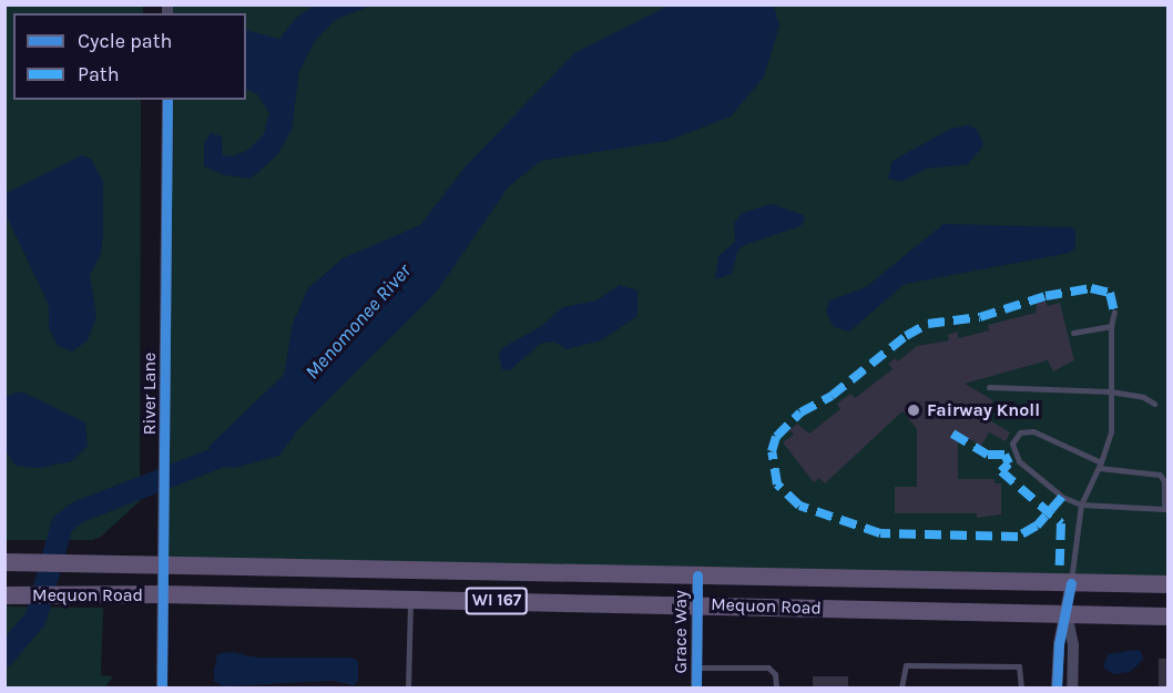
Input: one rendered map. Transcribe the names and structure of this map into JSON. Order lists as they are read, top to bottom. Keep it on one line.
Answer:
{"streets":{"main road":["Mequon Road","WI 167"],"street":["River Lane","Grace Way"]},"crossings":[["River Lane","Mequon Road"],["Mequon Road","Grace Way"]],"water":["Menomonee River"],"places":["Fairway Knoll"],"legend":["Cycle path","Path"]}
